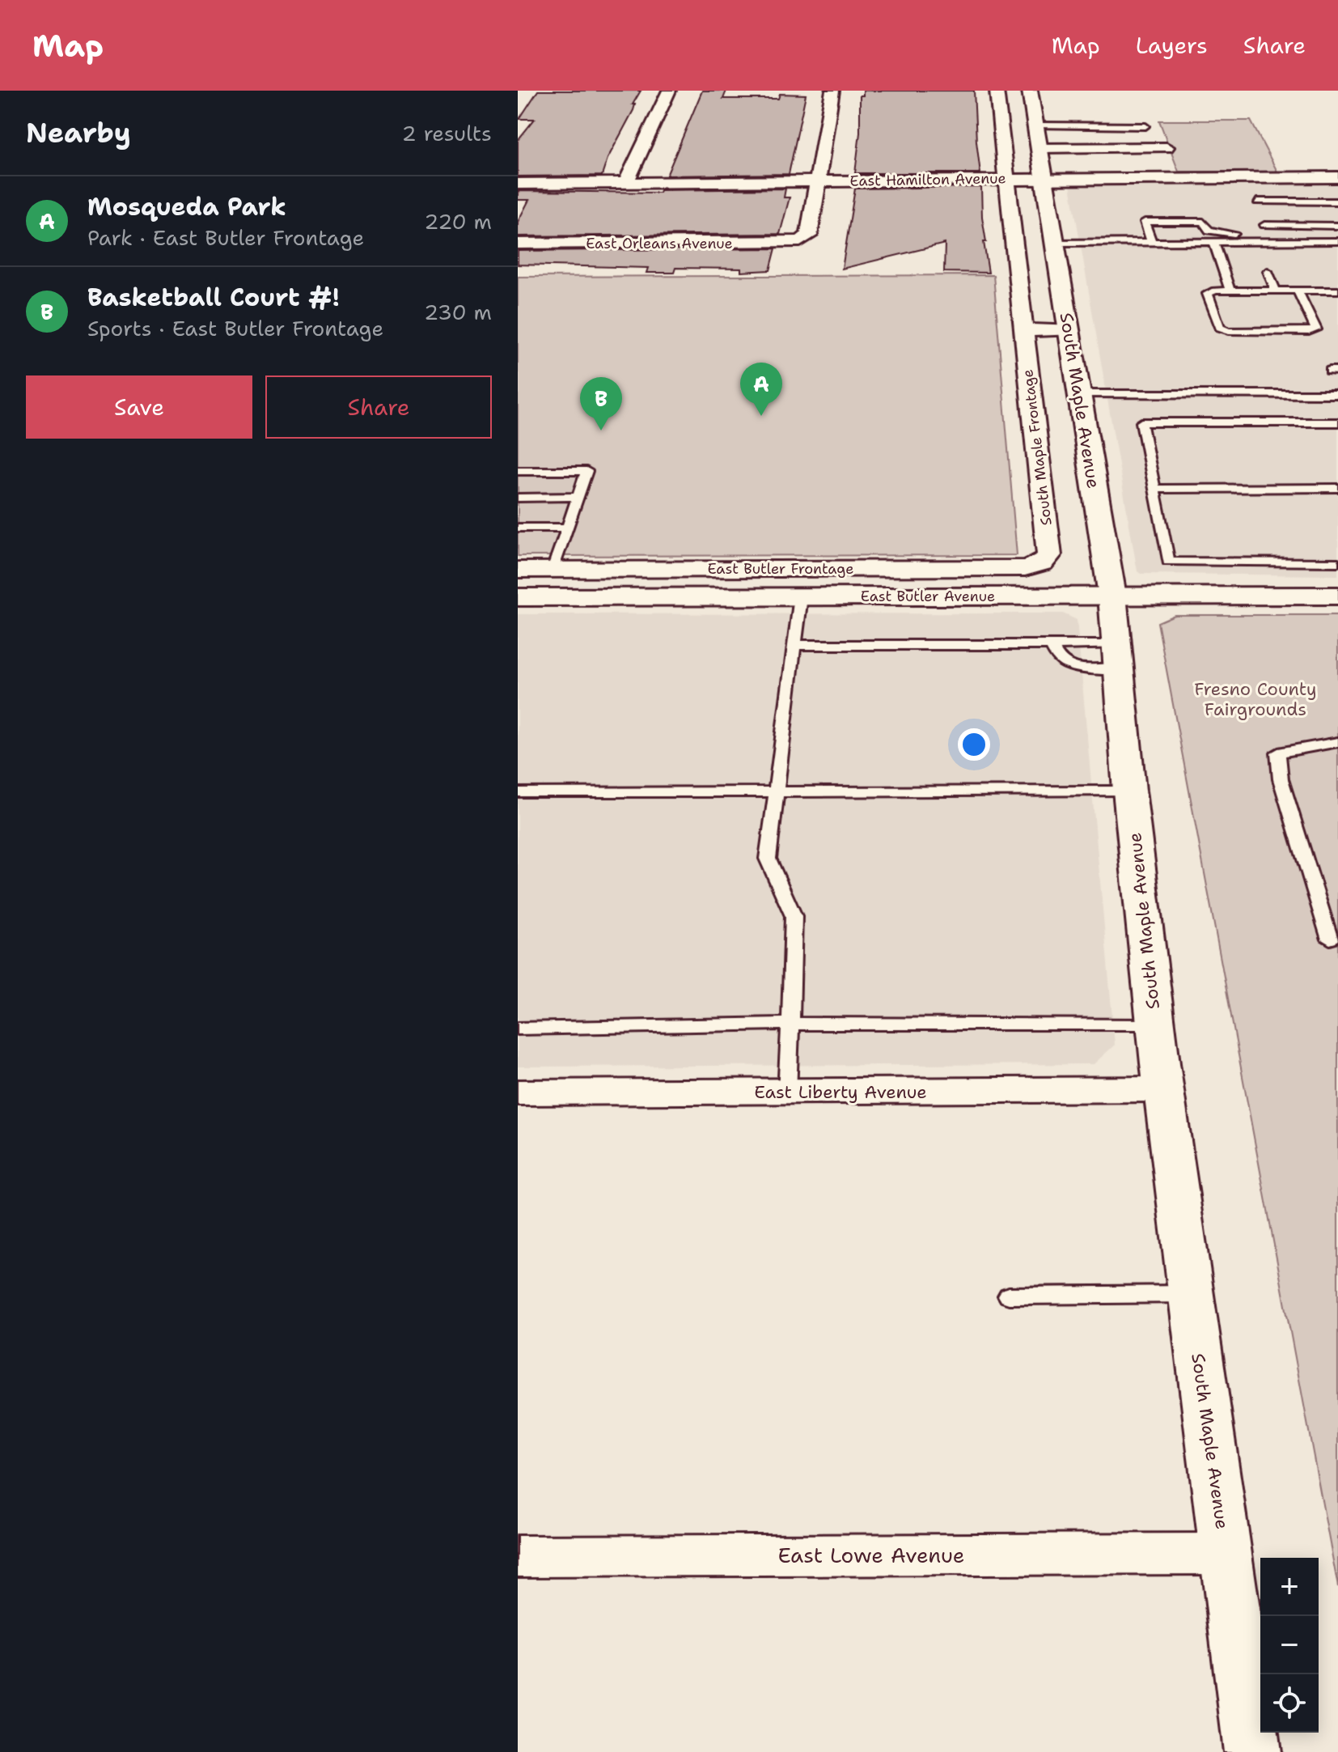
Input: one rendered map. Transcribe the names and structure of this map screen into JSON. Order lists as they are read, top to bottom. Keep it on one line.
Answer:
{"streets":{"main road":["South Maple Avenue","East Butler Avenue"],"street":["East Hamilton Avenue","East Orleans Avenue","South Maple Frontage","East Butler Frontage","East Liberty Avenue","East Lowe Avenue"]},"crossings":[["East Hamilton Avenue","East Orleans Avenue"],["East Hamilton Avenue","South Maple Avenue"],["East Hamilton Avenue","South Maple Frontage"],["South Maple Avenue","East Butler Avenue"],["South Maple Avenue","East Liberty Avenue"],["South Maple Avenue","East Lowe Avenue"],["South Maple Frontage","East Butler Frontage"]],"parks":["Fresno County Fairgrounds"],"page":{"header":"Map","nav":["Map","Layers","Share"],"heading":["Nearby","2 results"],"list":[{"mark":"A","name":"Mosqueda Park","note":"Park · East Butler Frontage","value":"220 m"},{"mark":"B","name":"Basketball Court #!","note":"Sports · East Butler Frontage","value":"230 m"}],"buttons":["Save","Share"],"pins":["A","B"],"map_buttons":["+","−"]}}
